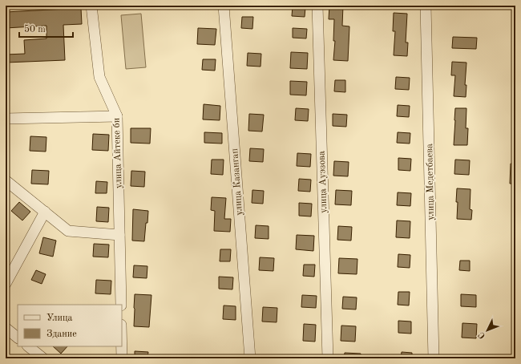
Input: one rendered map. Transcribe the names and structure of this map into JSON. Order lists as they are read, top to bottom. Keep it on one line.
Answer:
{"streets":{"street":["улица Айтеке би","улица Казангап","улица Ауэзова","улица Медетбаева"]},"legend":["Улица","Здание"],"scale_bar":"50 m","north":"bottom left"}
